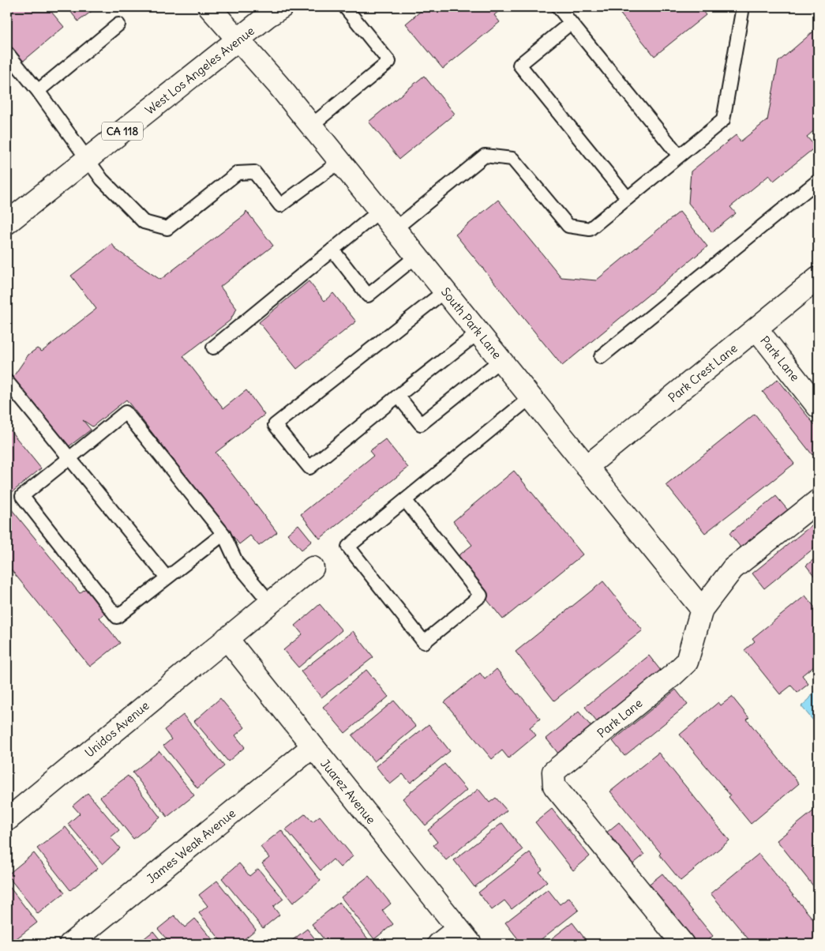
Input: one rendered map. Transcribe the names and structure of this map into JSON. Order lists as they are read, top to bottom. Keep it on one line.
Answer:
{"streets":{"street":["West Los Angeles Avenue","CA 118","South Park Lane","Park Lane","Park Crest Lane","Unidos Avenue","Juarez Avenue","James Weak Avenue"]},"crossings":[["West Los Angeles Avenue","South Park Lane"],["South Park Lane","Park Lane"],["South Park Lane","Park Crest Lane"],["Park Lane","Park Crest Lane"],["Unidos Avenue","Juarez Avenue"],["Juarez Avenue","James Weak Avenue"]]}
